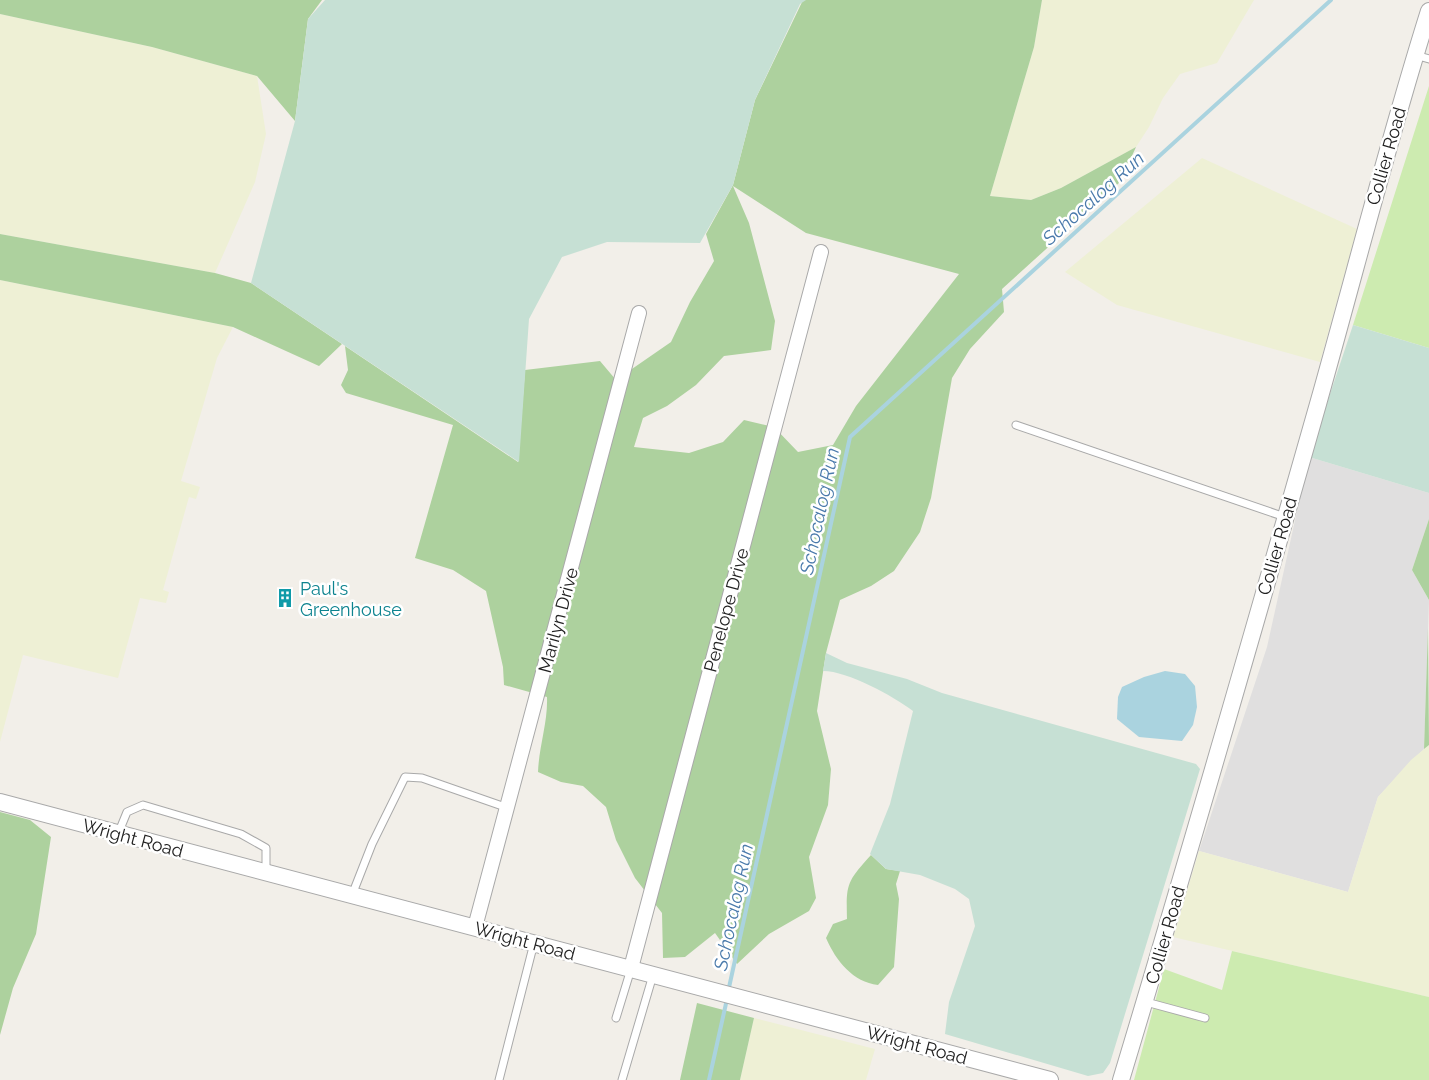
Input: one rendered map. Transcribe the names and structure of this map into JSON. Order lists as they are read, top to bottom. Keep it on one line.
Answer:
{"streets":{"street":["Collier Road","Penelope Drive","Marilyn Drive","Wright Road"]},"crossings":[["Penelope Drive","Wright Road"],["Marilyn Drive","Wright Road"]],"water":["Schocalog Run"],"places":{"building":["Paul's Greenhouse"]}}
